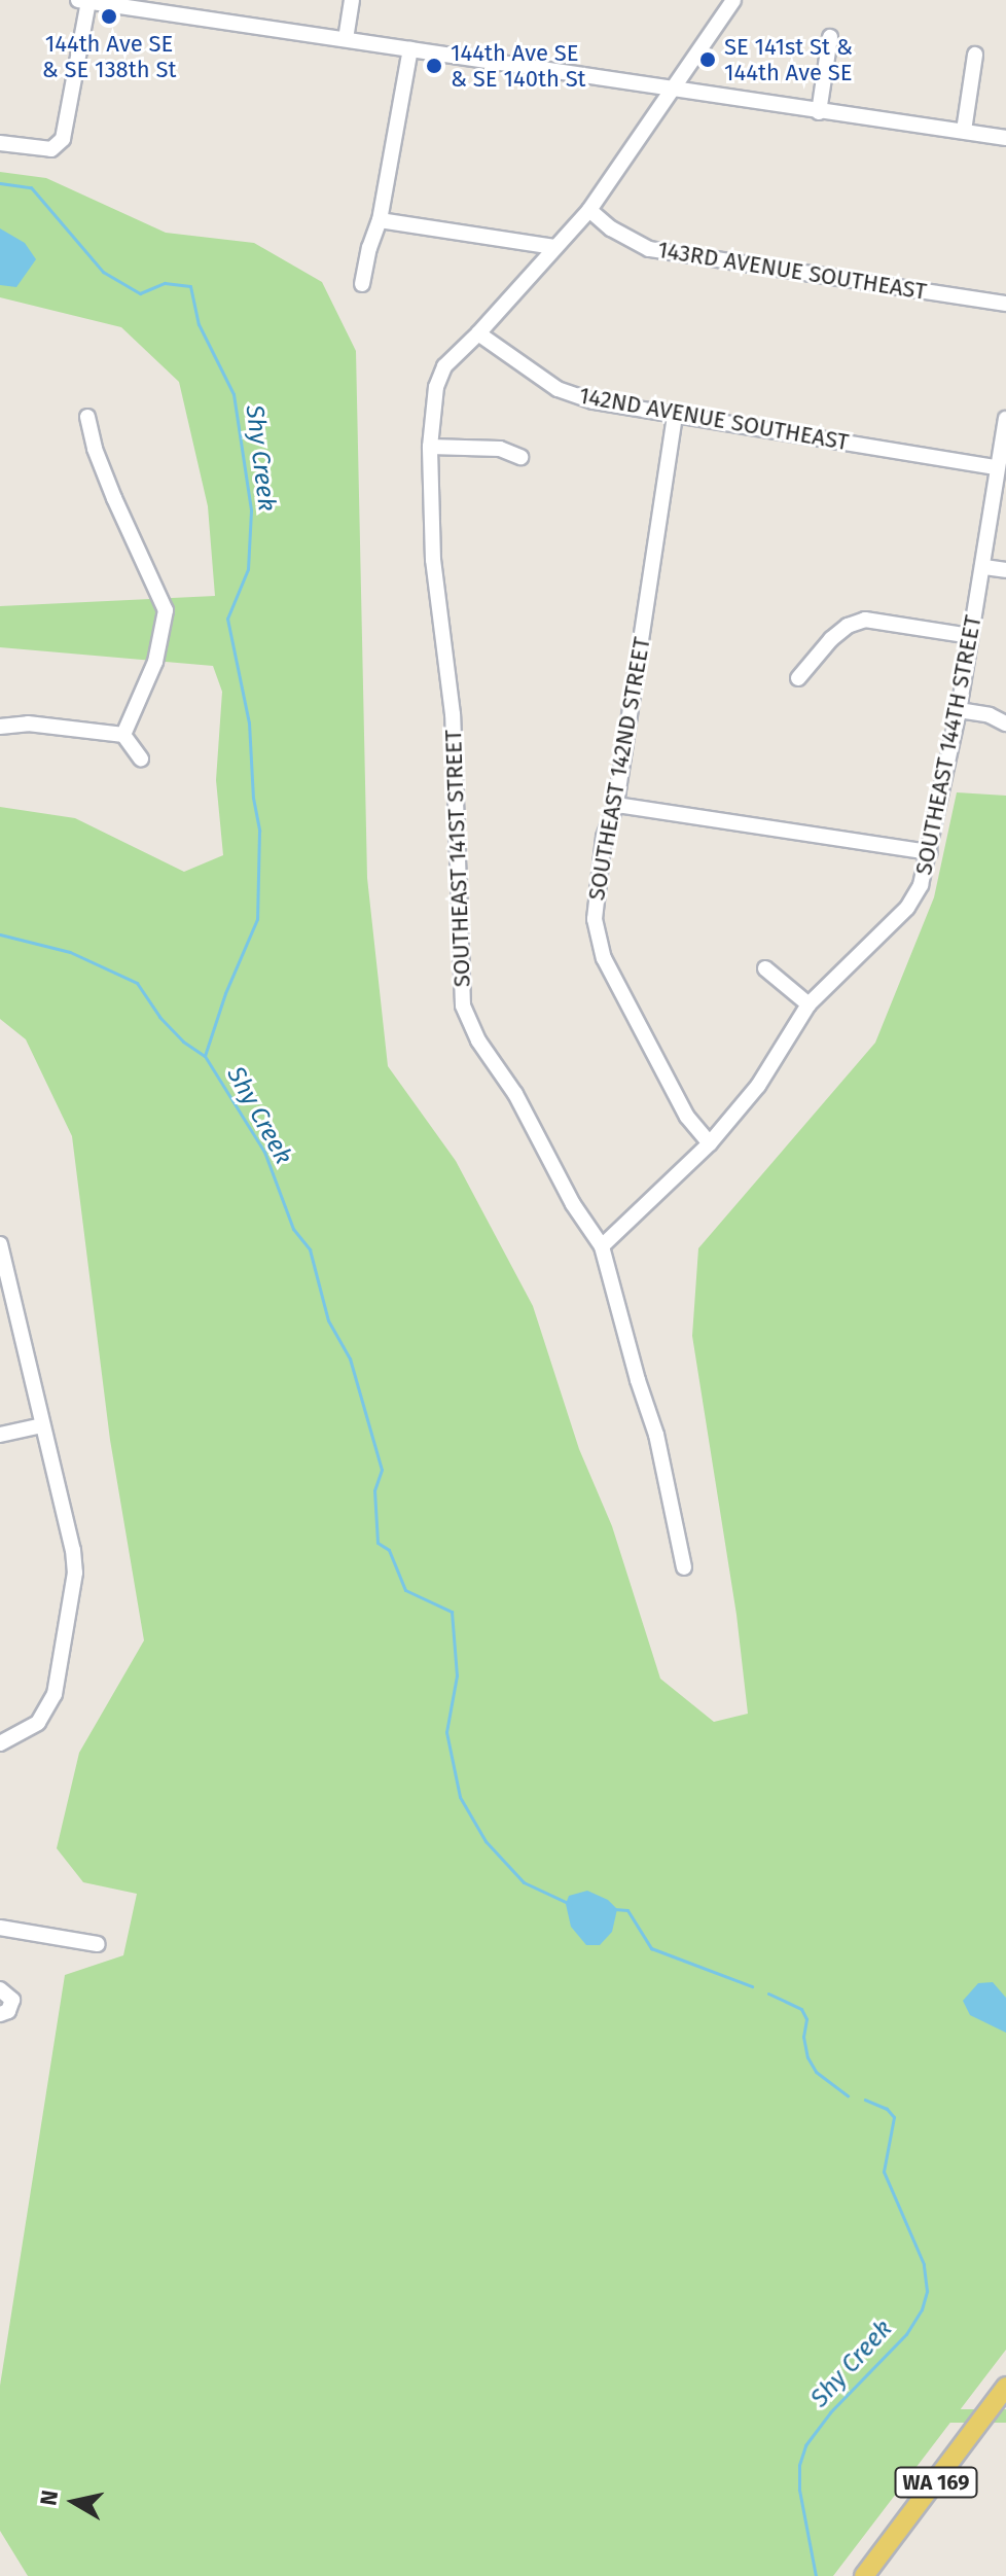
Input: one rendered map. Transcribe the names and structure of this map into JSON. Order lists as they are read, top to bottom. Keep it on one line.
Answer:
{"streets":{"main road":["WA 169"],"street":["143RD AVENUE SOUTHEAST","142ND AVENUE SOUTHEAST","SOUTHEAST 144TH STREET","SOUTHEAST 142ND STREET","SOUTHEAST 141ST STREET"]},"crossings":[["142ND AVENUE SOUTHEAST","SOUTHEAST 144TH STREET"],["142ND AVENUE SOUTHEAST","SOUTHEAST 142ND STREET"],["142ND AVENUE SOUTHEAST","SOUTHEAST 141ST STREET"],["SOUTHEAST 144TH STREET","SOUTHEAST 142ND STREET"],["SOUTHEAST 144TH STREET","SOUTHEAST 141ST STREET"]],"water":["Shy Creek"],"places":["144th Ave SE & SE 138th St","SE 141st St & 144th Ave SE","144th Ave SE & SE 140th St"],"north":"left"}
